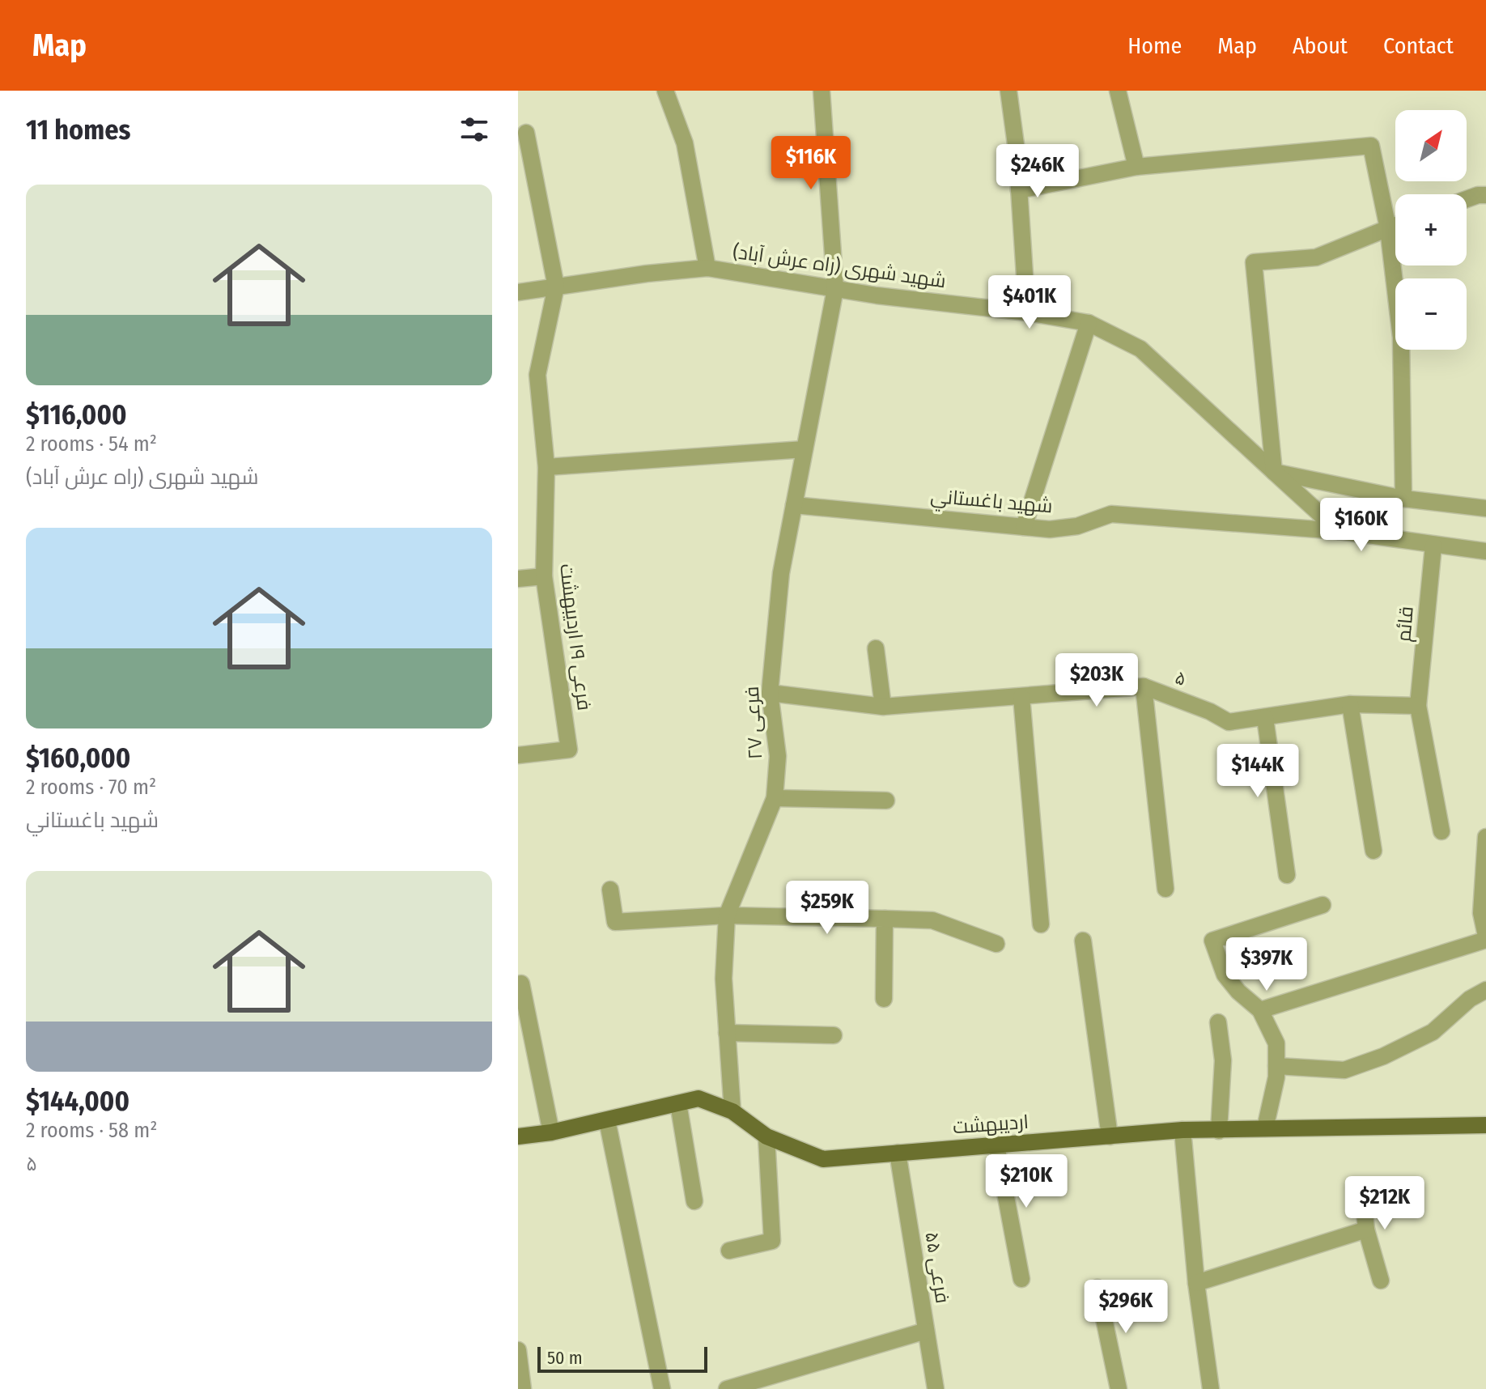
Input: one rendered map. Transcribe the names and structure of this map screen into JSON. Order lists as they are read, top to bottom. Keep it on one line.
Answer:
{"streets":{"main road":["اردیبهشت"],"street":["شهید شهری (راه عرش آباد)","شهيد باغستاني","قائم","فرعی ۱۹ اردیبهشت","۵","فرعی ۲۷","فرعی ۵۵"]},"crossings":[["شهید شهری (راه عرش آباد)","شهيد باغستاني"],["شهید شهری (راه عرش آباد)","فرعی ۱۹ اردیبهشت"],["شهید شهری (راه عرش آباد)","فرعی ۲۷"],["شهيد باغستاني","قائم"],["شهيد باغستاني","فرعی ۲۷"],["قائم","۵"],["۵","فرعی ۲۷"],["فرعی ۲۷","اردیبهشت"],["اردیبهشت","فرعی ۵۵"]],"scale_bar":"50 m","north":"top right","page":{"header":"Map","nav":["Home","Map","About","Contact"],"heading":"11 homes","map_buttons":["+","−"],"price":["$116K","$246K","$401K","$160K","$203K","$144K","$259K","$397K","$210K","$212K","$296K"],"list":[{"name":"$116,000","note":"2 rooms · 54 m² · شهید شهری (راه عرش آباد)"},{"name":"$160,000","note":"2 rooms · 70 m² · شهيد باغستاني"},{"name":"$144,000","note":"2 rooms · 58 m² · ۵"}],"scale":"50 m"}}
